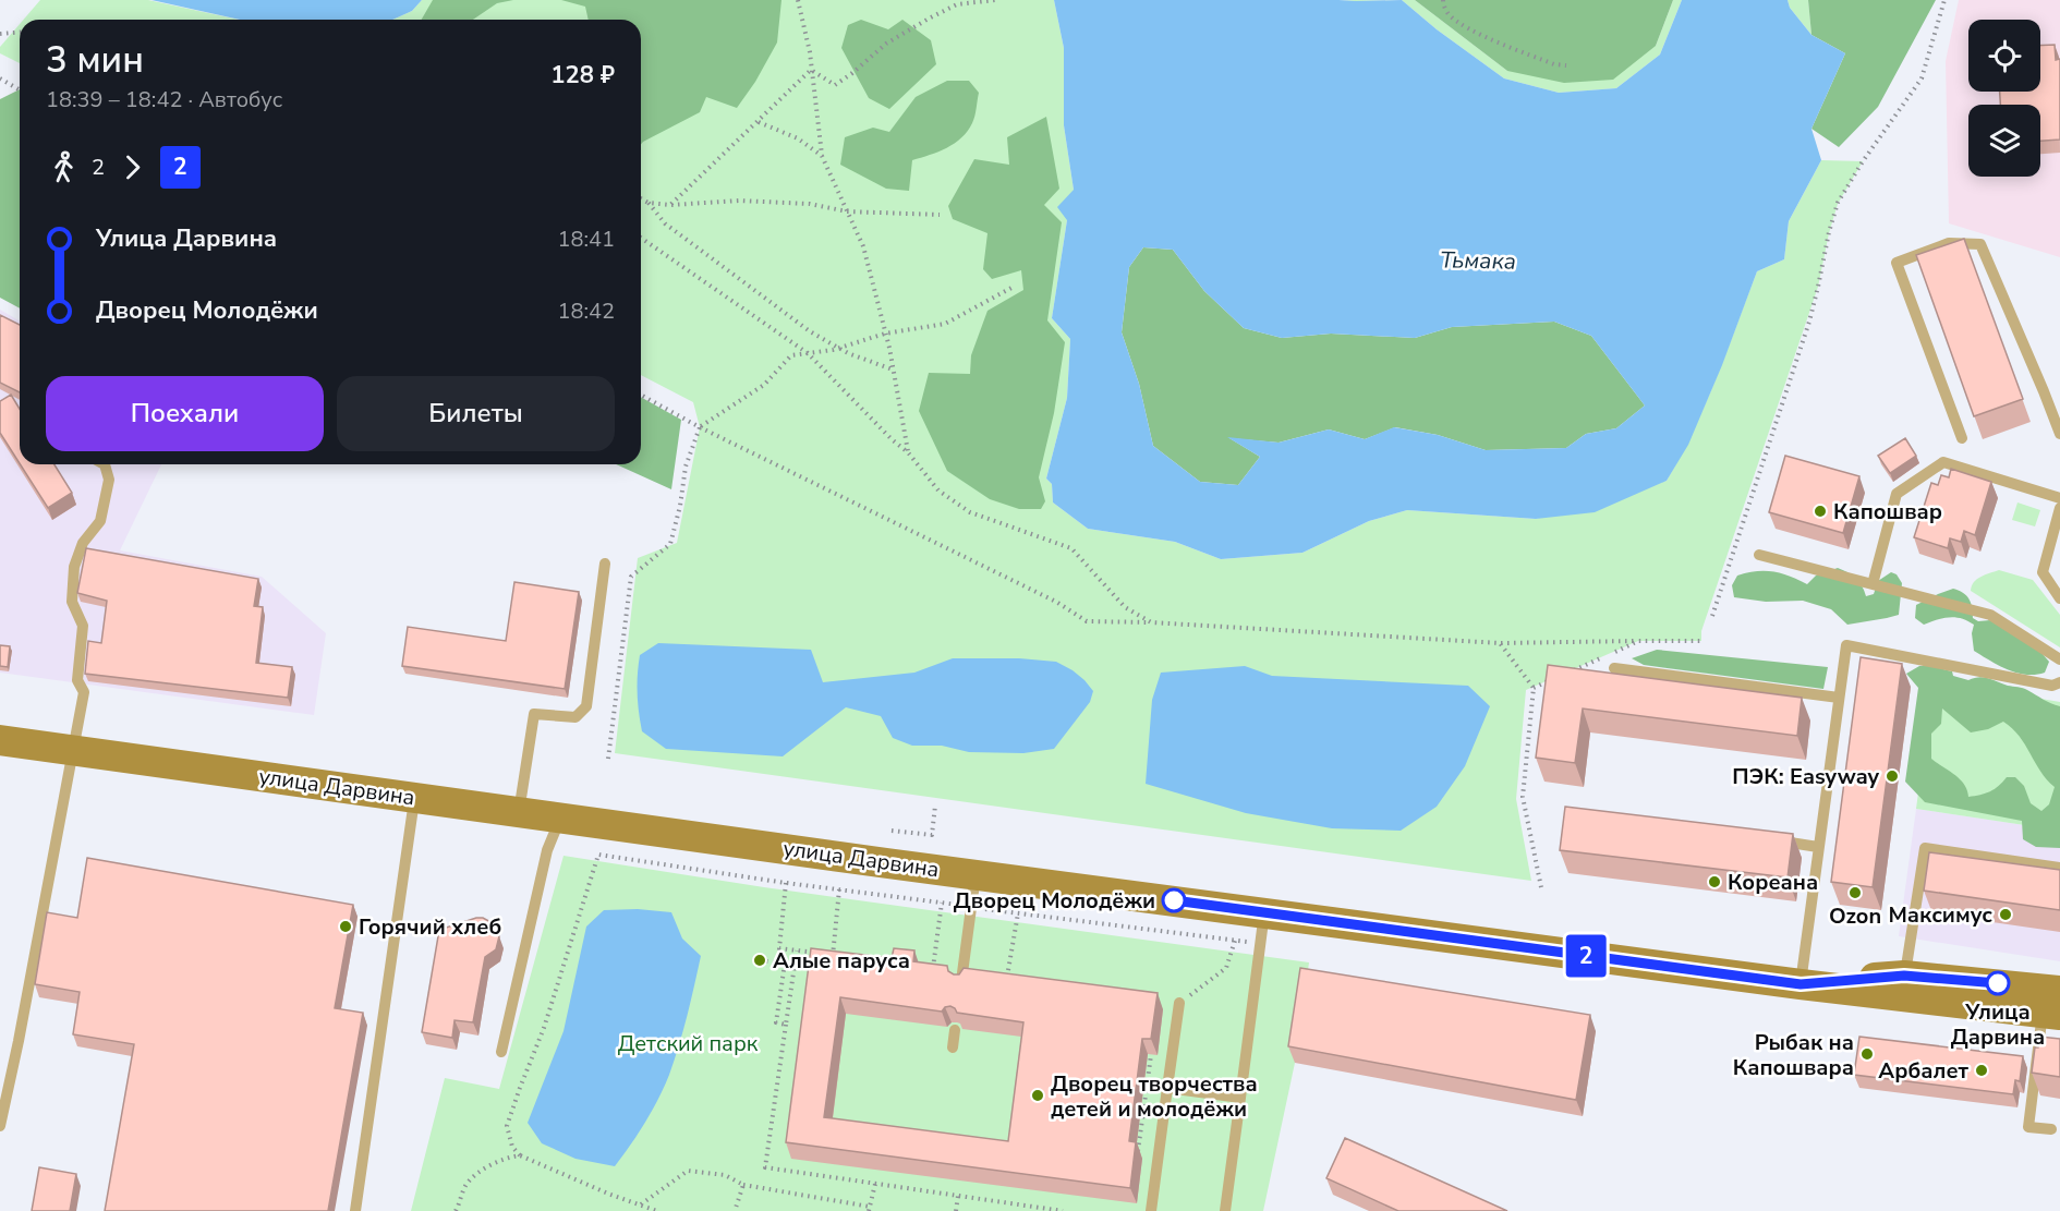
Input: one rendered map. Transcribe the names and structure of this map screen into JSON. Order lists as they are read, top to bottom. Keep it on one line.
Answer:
{"streets":{"main road":["улица Дарвина"]},"water":["Тьмака"],"parks":["Детский парк"],"places":["Капошвар","ПЭК: Easyway","Кореана","Ozon","Дворец Молодёжи","Максимус","Горячий хлеб","Алые паруса","Улица Дарвина","Рыбак на Капошвара","Арбалет","Дворец творчества детей и молодёжи"],"lines":["bus line 2"],"page":{"on_map":"2","heading":["3 мин","18:39 – 18:42 · Автобус","128 ₽"],"legs":["2","2"],"list":[{"name":"Улица Дарвина","value":"18:41"},{"name":"Дворец Молодёжи","value":"18:42"}],"buttons":["Поехали","Билеты"]}}
